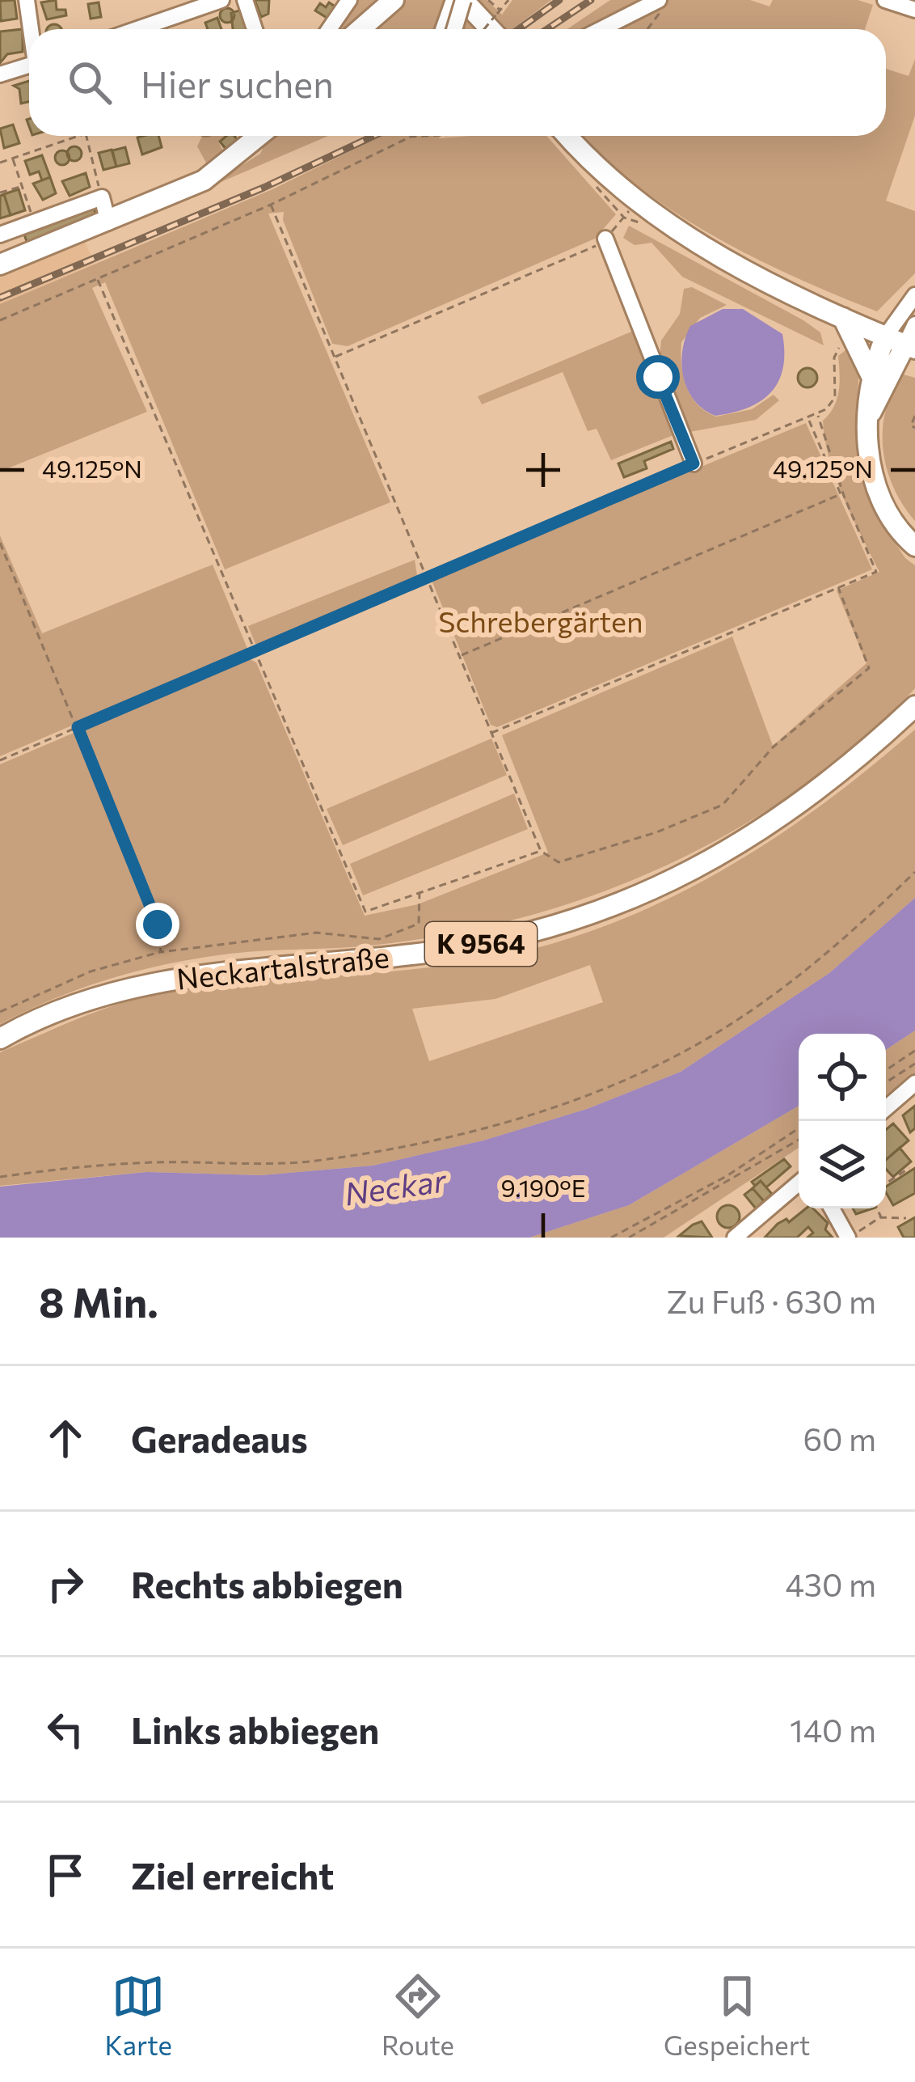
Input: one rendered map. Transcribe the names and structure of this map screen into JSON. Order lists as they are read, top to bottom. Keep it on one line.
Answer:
{"streets":{"main road":["K 9564","Neckartalstraße"]},"water":["Neckar"],"parks":["Schrebergärten"],"page":{"search":"Hier suchen","heading":["8 Min.","Zu Fuß · 630 m"],"list":[["Geradeaus","60 m"],["Rechts abbiegen","430 m"],["Links abbiegen","140 m"],"Ziel erreicht"],"nav":["Karte","Route","Gespeichert"]},"coordinates":["49.125°N","9.190°E"]}
